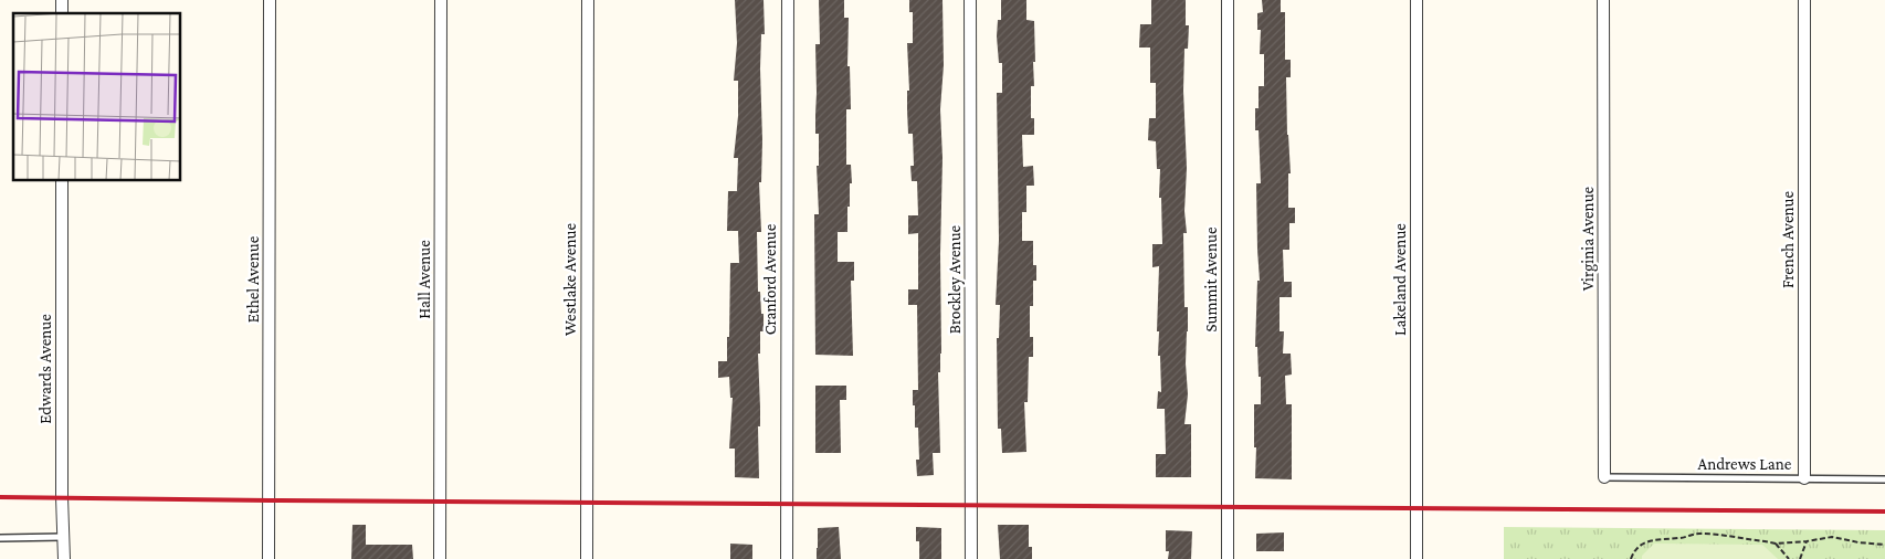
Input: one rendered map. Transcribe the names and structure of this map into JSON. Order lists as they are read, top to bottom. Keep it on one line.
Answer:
{"streets":{"street":["Virginia Avenue","French Avenue","Ethel Avenue","Hall Avenue","Westlake Avenue","Cranford Avenue","Brockley Avenue","Summit Avenue","Lakeland Avenue","Edwards Avenue"],"lane":["Andrews Lane"]},"crossings":[["Virginia Avenue","Andrews Lane"],["French Avenue","Andrews Lane"]]}
